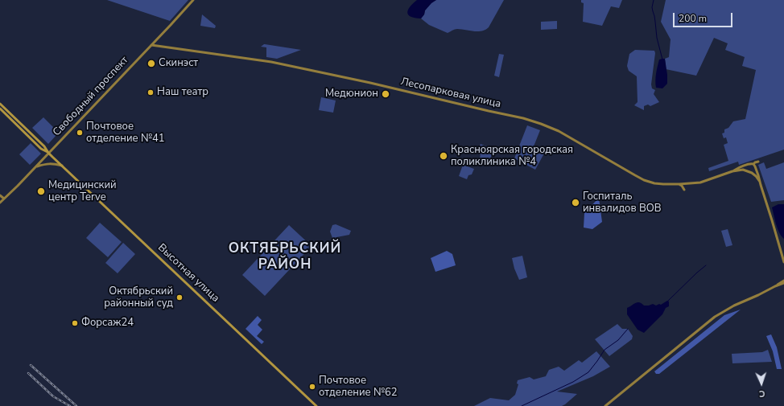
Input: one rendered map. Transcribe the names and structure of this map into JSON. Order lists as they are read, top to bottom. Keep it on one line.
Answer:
{"streets":{"main road":["Лесопарковая улица","Свободный проспект","Высотная улица"]},"crossings":[["Лесопарковая улица","Свободный проспект"],["Свободный проспект","Высотная улица"]],"districts":["ОКТЯБРЬСКИЙ РАЙОН"],"places":["Скинэст","Наш театр","Медюнион","Почтовое отделение №41","Красноярская городская поликлиника №4","Медицинский центр Terve","Госпиталь инвалидов ВОВ","Октябрьский районный суд","Форсаж24","Почтовое отделение №62"],"scale_bar":"200 m","north":"bottom"}
